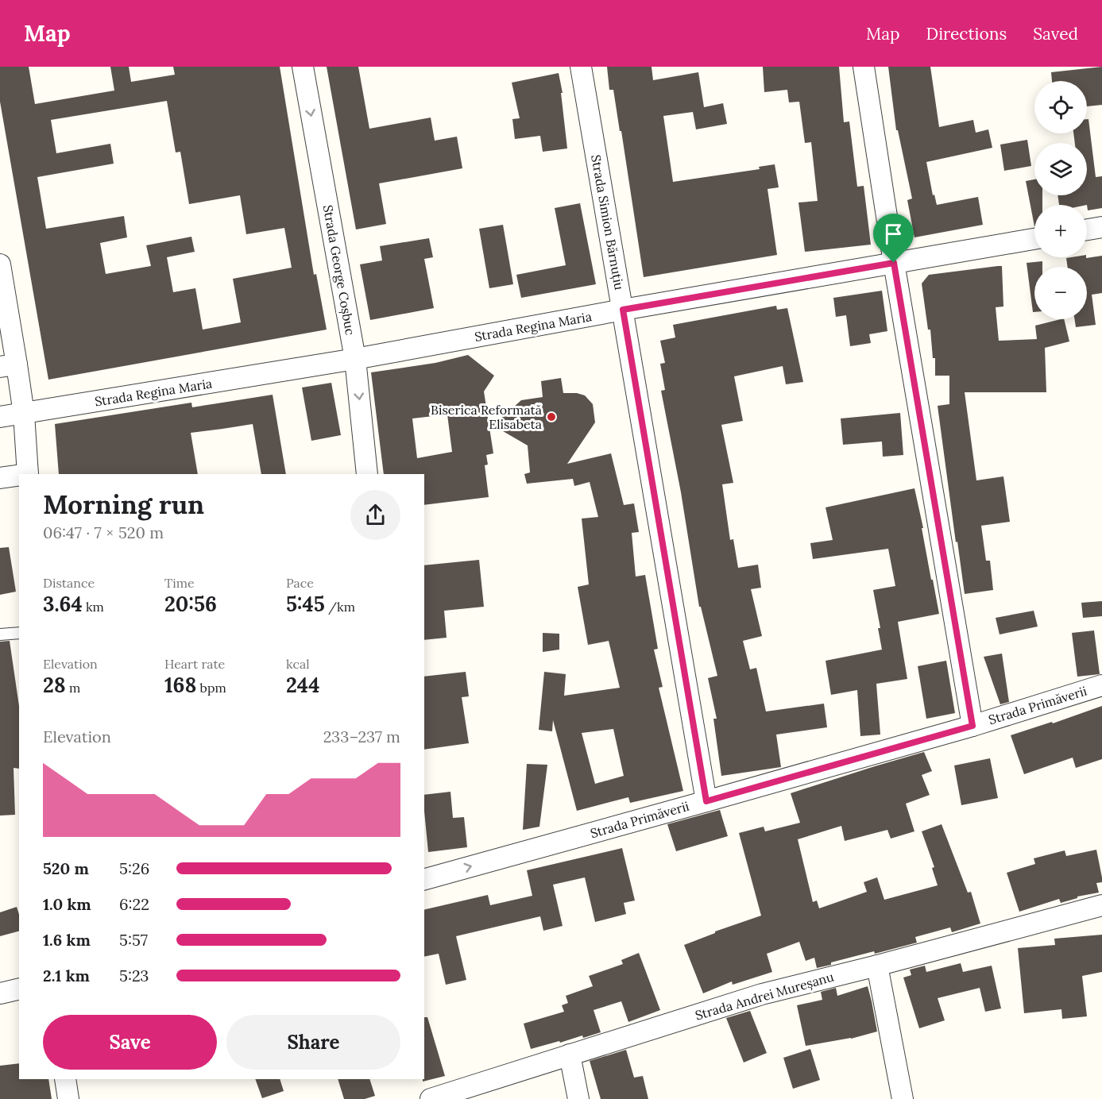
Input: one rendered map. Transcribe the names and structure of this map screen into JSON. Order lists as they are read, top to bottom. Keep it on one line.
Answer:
{"streets":{"street":["Strada Simion Bărnuțiu","Strada George Coșbuc","Strada Regina Maria","Strada Primăverii","Strada Andrei Mureșanu"]},"crossings":[["Strada Simion Bărnuțiu","Strada Regina Maria"],["Strada Simion Bărnuțiu","Strada Primăverii"],["Strada George Coșbuc","Strada Regina Maria"]],"one_way":["Strada George Coșbuc","Strada Primăverii"],"places":["Biserica Reformată Elisabeta"],"page":{"header":"Map","nav":["Map","Directions","Saved"],"map_buttons":["+","−"],"heading":["Morning run","06:47 · 7 × 520 m"],"stats":[["Distance","3.64 km"],["Time","20:56"],["Pace","5:45 /km"],["Elevation","28 m"],["Heart rate","168 bpm"],["kcal","244"]],"chart":["Elevation","233–237 m"],"list":[{"name":"520 m","note":"5:26"},{"name":"1.0 km","note":"6:22"},{"name":"1.6 km","note":"5:57"},{"name":"2.1 km","note":"5:23"}],"buttons":["Save","Share"]}}
